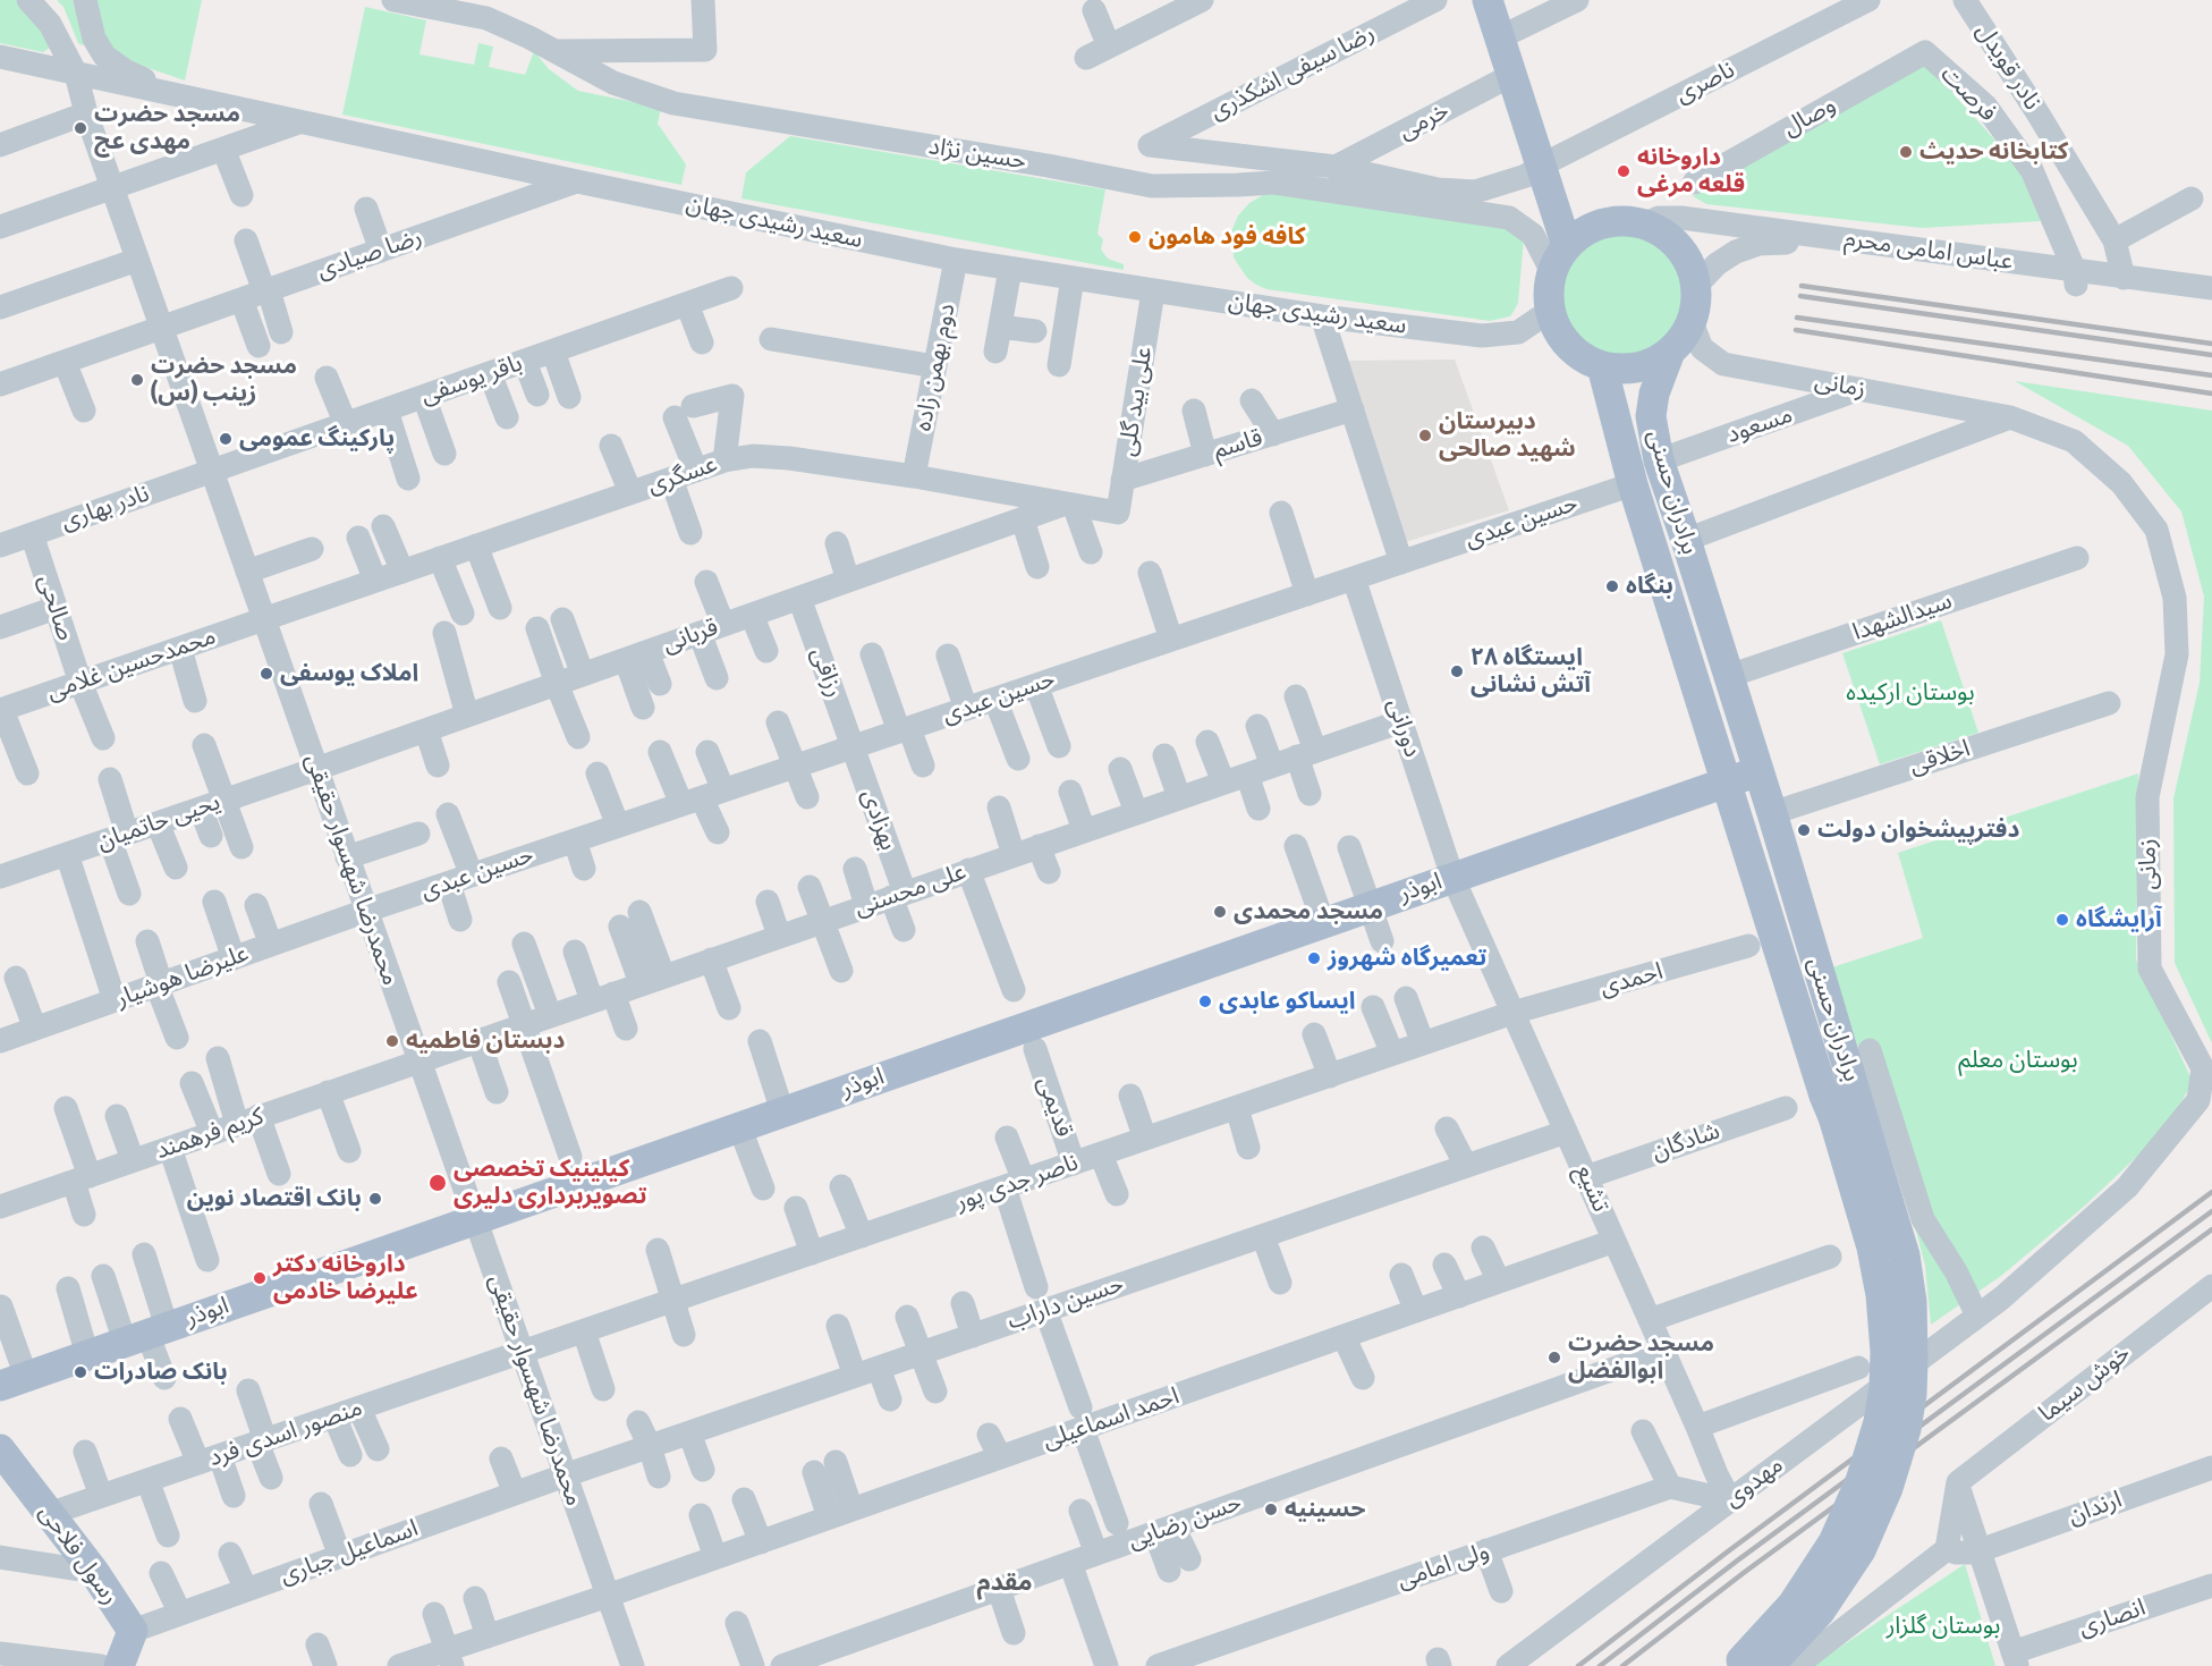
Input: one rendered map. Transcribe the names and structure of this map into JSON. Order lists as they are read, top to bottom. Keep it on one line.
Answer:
{"streets":{"main road":["برادران حسنی","ابوذر","رسول فلاحی"],"street":["نادر قویدل","رضا سیفی اشکذری","ناصری","فرصت","وصال","خرمی","حسین نژاد","سعید رشیدی جهان","عباس امامی محرم","رضا صیادی","دوم بهمن زاده","باقر یوسفی","زمانی","علی بید گلی","مسعود","قاسم","عسگری","نادر بهاری","حسین عبدی","صالحی","سیدالشهدا","قربانی","محمدحسین غلامی","رزاقی","دورانی","اخلاقی","بهزادی","یحیی حاتمیان","محمدرضا شهسوار حقیقی","علی محسنی","علیرضا هوشیار","احمدی","قدیمی","کریم فرهمند","شادگان","ناصر جدی پور","تشیع","حسین داراب","خوش سیما","احمد اسماعیلی","منصور اسدی فرد","مهدوی","ارندان","حسن رضایی","اسماعیل جباری","ولی امامی","انصاری"]},"crossings":[["نادر قویدل","عباس امامی محرم"],["رضا سیفی اشکذری","ناصری"],["ناصری","خرمی"],["فرصت","وصال"],["فرصت","عباس امامی محرم"],["حسین نژاد","سعید رشیدی جهان"],["حسین نژاد","عباس امامی محرم"],["حسین نژاد","زمانی"],["حسین نژاد","برادران حسنی"],["سعید رشیدی جهان","عباس امامی محرم"],["سعید رشیدی جهان","رضا صیادی"],["سعید رشیدی جهان","دوم بهمن زاده"],["سعید رشیدی جهان","زمانی"],["سعید رشیدی جهان","علی بید گلی"],["سعید رشیدی جهان","برادران حسنی"],["سعید رشیدی جهان","محمدرضا شهسوار حقیقی"],["عباس امامی محرم","زمانی"],["عباس امامی محرم","برادران حسنی"],["رضا صیادی","محمدرضا شهسوار حقیقی"],["دوم بهمن زاده","عسگری"],["باقر یوسفی","نادر بهاری"],["باقر یوسفی","محمدرضا شهسوار حقیقی"],["زمانی","مسعود"],["زمانی","برادران حسنی"],["زمانی","مهدوی"],["علی بید گلی","قاسم"],["علی بید گلی","عسگری"],["مسعود","برادران حسنی"],["عسگری","قربانی"],["عسگری","محمدحسین غلامی"],["عسگری","محمدرضا شهسوار حقیقی"],["برادران حسنی","حسین عبدی"],["برادران حسنی","سیدالشهدا"],["برادران حسنی","اخلاقی"],["برادران حسنی","ابوذر"],["نادر بهاری","صالحی"],["نادر بهاری","محمدرضا شهسوار حقیقی"],["حسین عبدی","رزاقی"],["حسین عبدی","دورانی"],["حسین عبدی","بهزادی"],["حسین عبدی","محمدرضا شهسوار حقیقی"],["حسین عبدی","علیرضا هوشیار"],["صالحی","محمدحسین غلامی"],["قربانی","رزاقی"],["قربانی","یحیی حاتمیان"],["قربانی","محمدرضا شهسوار حقیقی"],["محمدحسین غلامی","محمدرضا شهسوار حقیقی"],["رزاقی","بهزادی"],["دورانی","ابوذر"],["دورانی","علی محسنی"],["دورانی","تشیع"],["بهزادی","علی محسنی"],["یحیی حاتمیان","محمدرضا شهسوار حقیقی"],["محمدرضا شهسوار حقیقی","ابوذر"],["محمدرضا شهسوار حقیقی","علی محسنی"],["محمدرضا شهسوار حقیقی","علیرضا هوشیار"],["محمدرضا شهسوار حقیقی","کریم فرهمند"],["محمدرضا شهسوار حقیقی","ناصر جدی پور"],["محمدرضا شهسوار حقیقی","حسین داراب"],["محمدرضا شهسوار حقیقی","احمد اسماعیلی"],["محمدرضا شهسوار حقیقی","منصور اسدی فرد"],["محمدرضا شهسوار حقیقی","اسماعیل جباری"],["ابوذر","تشیع"],["علی محسنی","کریم فرهمند"],["احمدی","ناصر جدی پور"],["احمدی","تشیع"],["قدیمی","ناصر جدی پور"],["شادگان","تشیع"],["ناصر جدی پور","تشیع"],["ناصر جدی پور","منصور اسدی فرد"],["تشیع","حسین داراب"],["تشیع","احمد اسماعیلی"],["تشیع","مهدوی"],["تشیع","حسن رضایی"],["حسین داراب","اسماعیل جباری"],["منصور اسدی فرد","رسول فلاحی"],["اسماعیل جباری","رسول فلاحی"]],"districts":["مقدم"],"parks":["بوستان ارکیده","بوستان معلم","بوستان گلزار"],"places":["مسجد حضرت مهدی عج","کتابخانه حدیث","داروخانه قلعه مرغی","کافه فود هامون","مسجد حضرت زینب (س)","دبیرستان شهید صالحی","پارکینگ عمومی","بنگاه","ایستگاه ۲۸ آتش نشانی","املاک یوسفی","دفترپیشخوان دولت","مسجد محمدی","آرایشگاه","تعمیرگاه شهروز","ایساکو عابدی","دبستان فاطمیه","کیلینیک تخصصی تصویربرداری دلیری","بانک اقتصاد نوین","داروخانه دکتر علیرضا خادمی","مسجد حضرت ابوالفضل","بانک صادرات","حسینیه"]}
